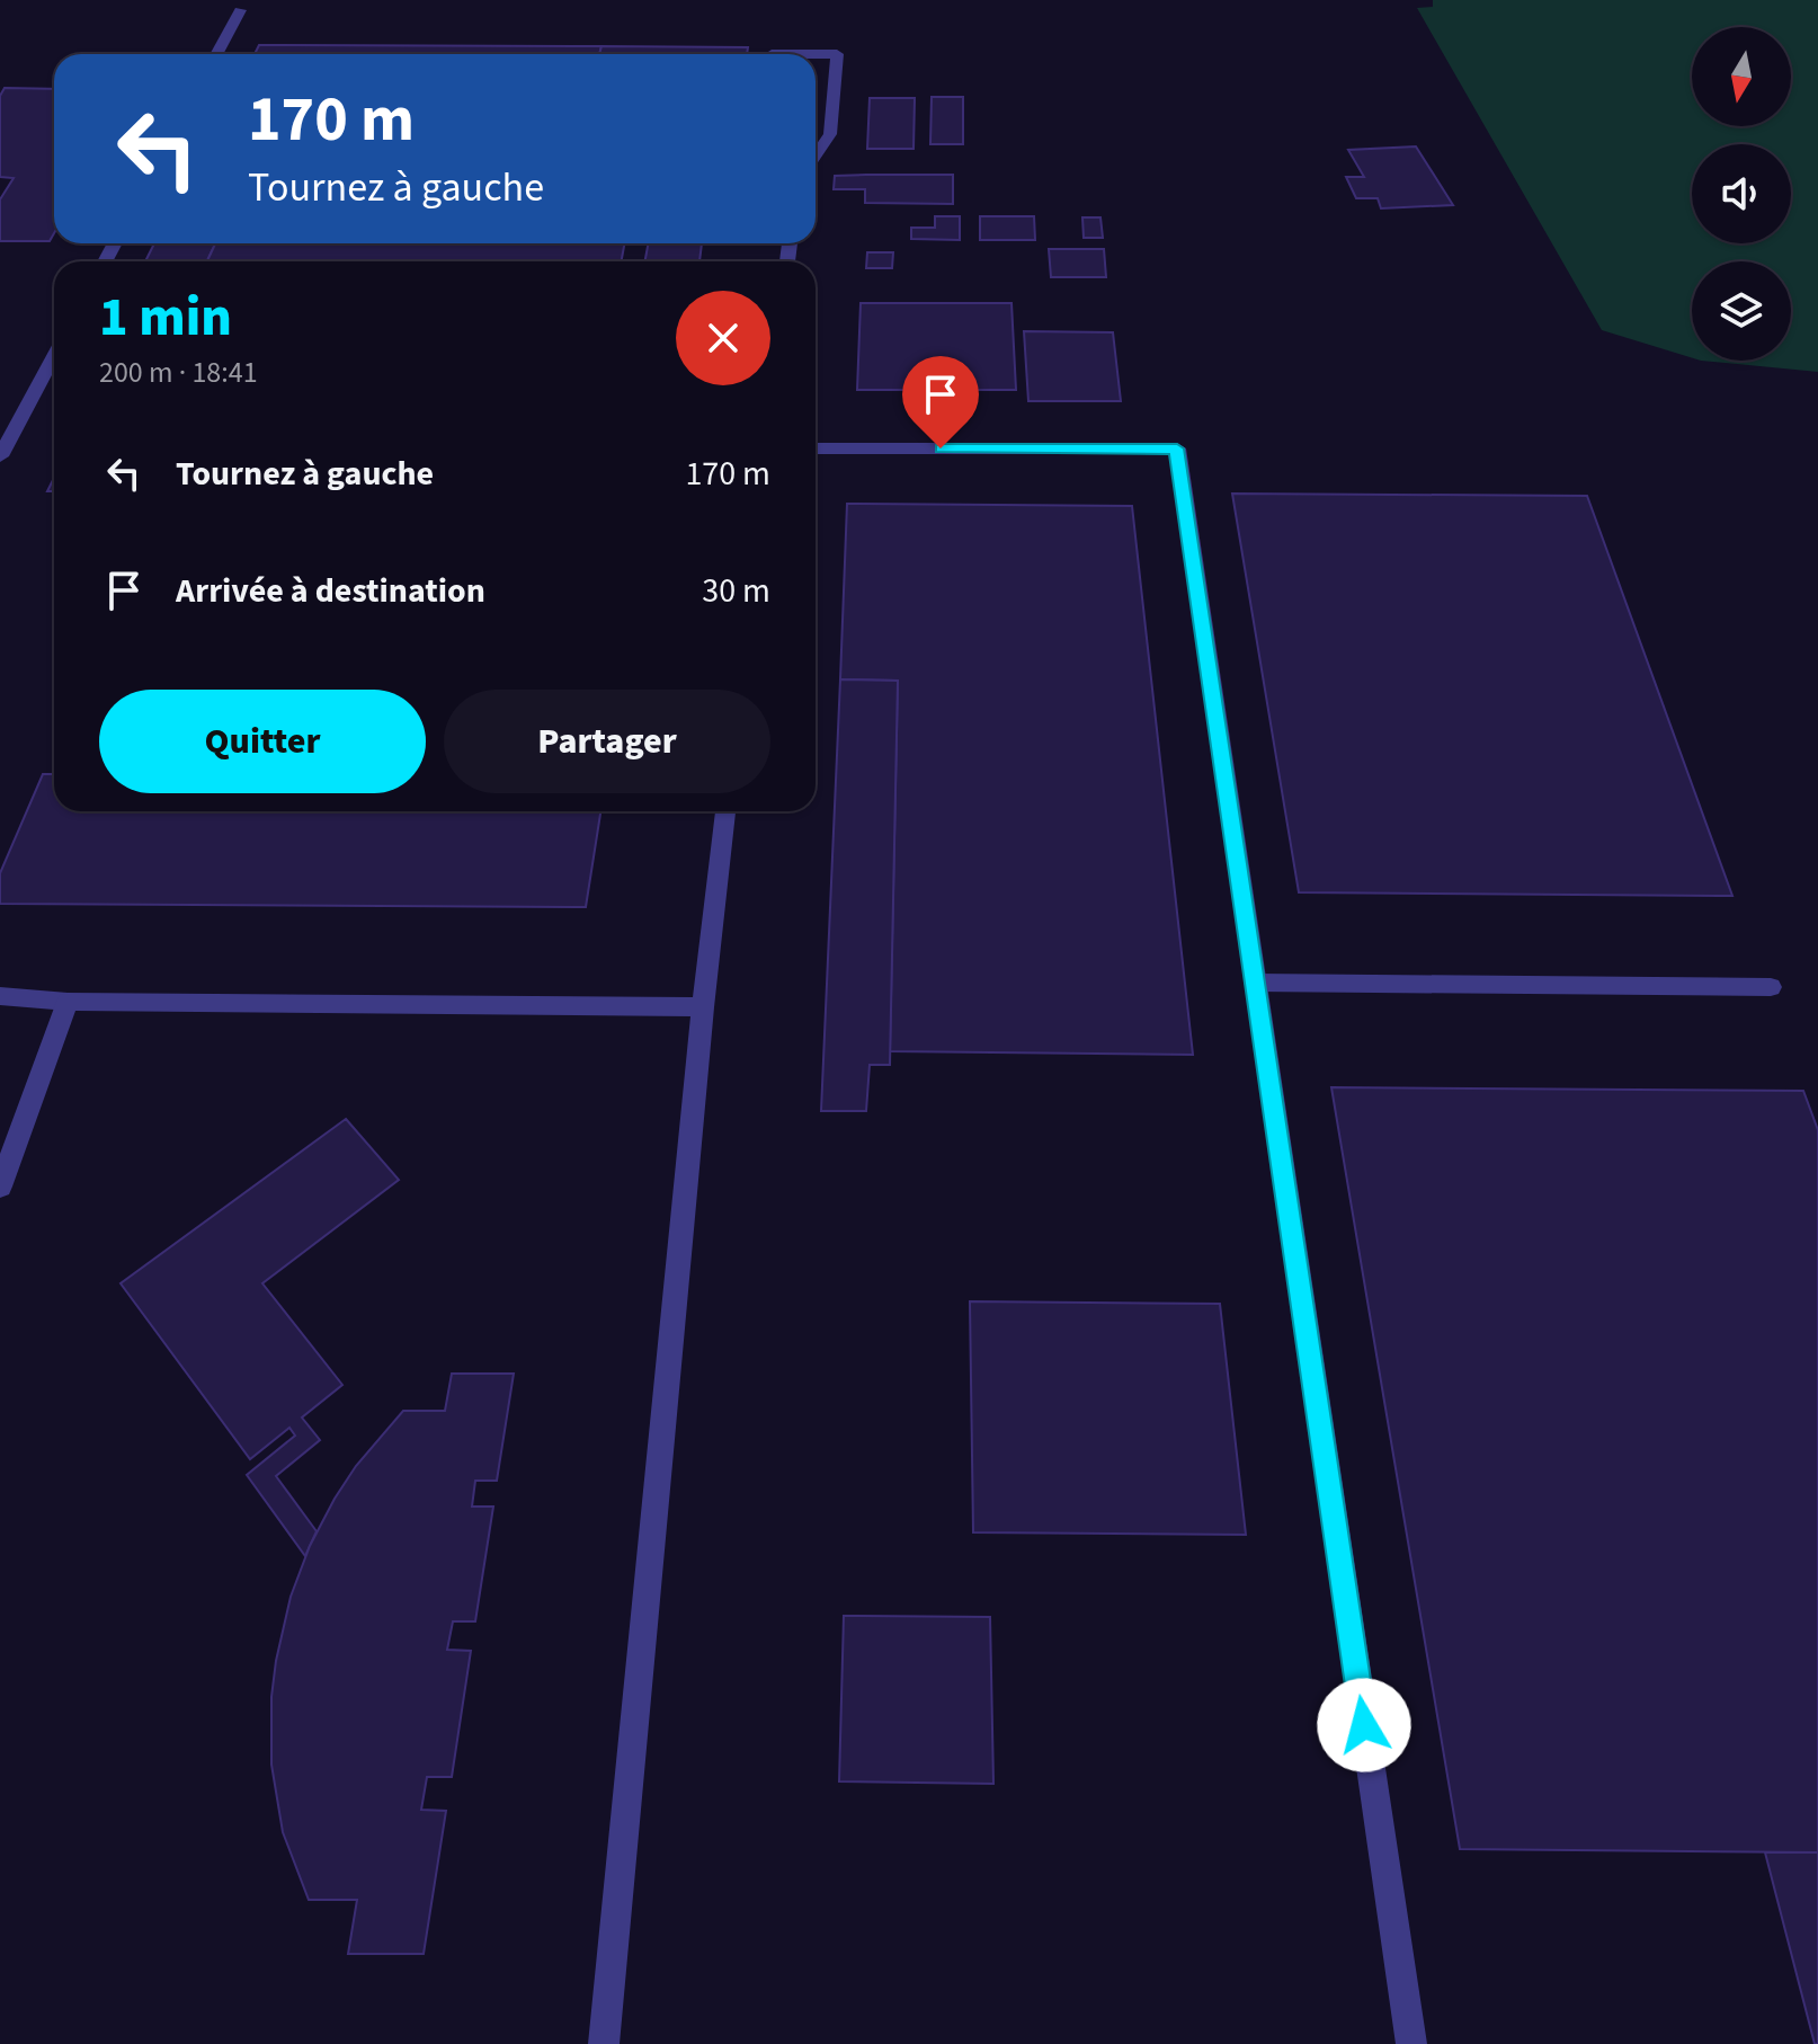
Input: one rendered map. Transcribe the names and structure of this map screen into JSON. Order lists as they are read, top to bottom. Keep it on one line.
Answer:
{"north":"bottom","page":{"turn":["170 m","Tournez à gauche"],"heading":["1 min","200 m · 18:41"],"list":[{"name":"Tournez à gauche","value":"170 m"},{"name":"Arrivée à destination","value":"30 m"}],"buttons":["Quitter","Partager"]}}
